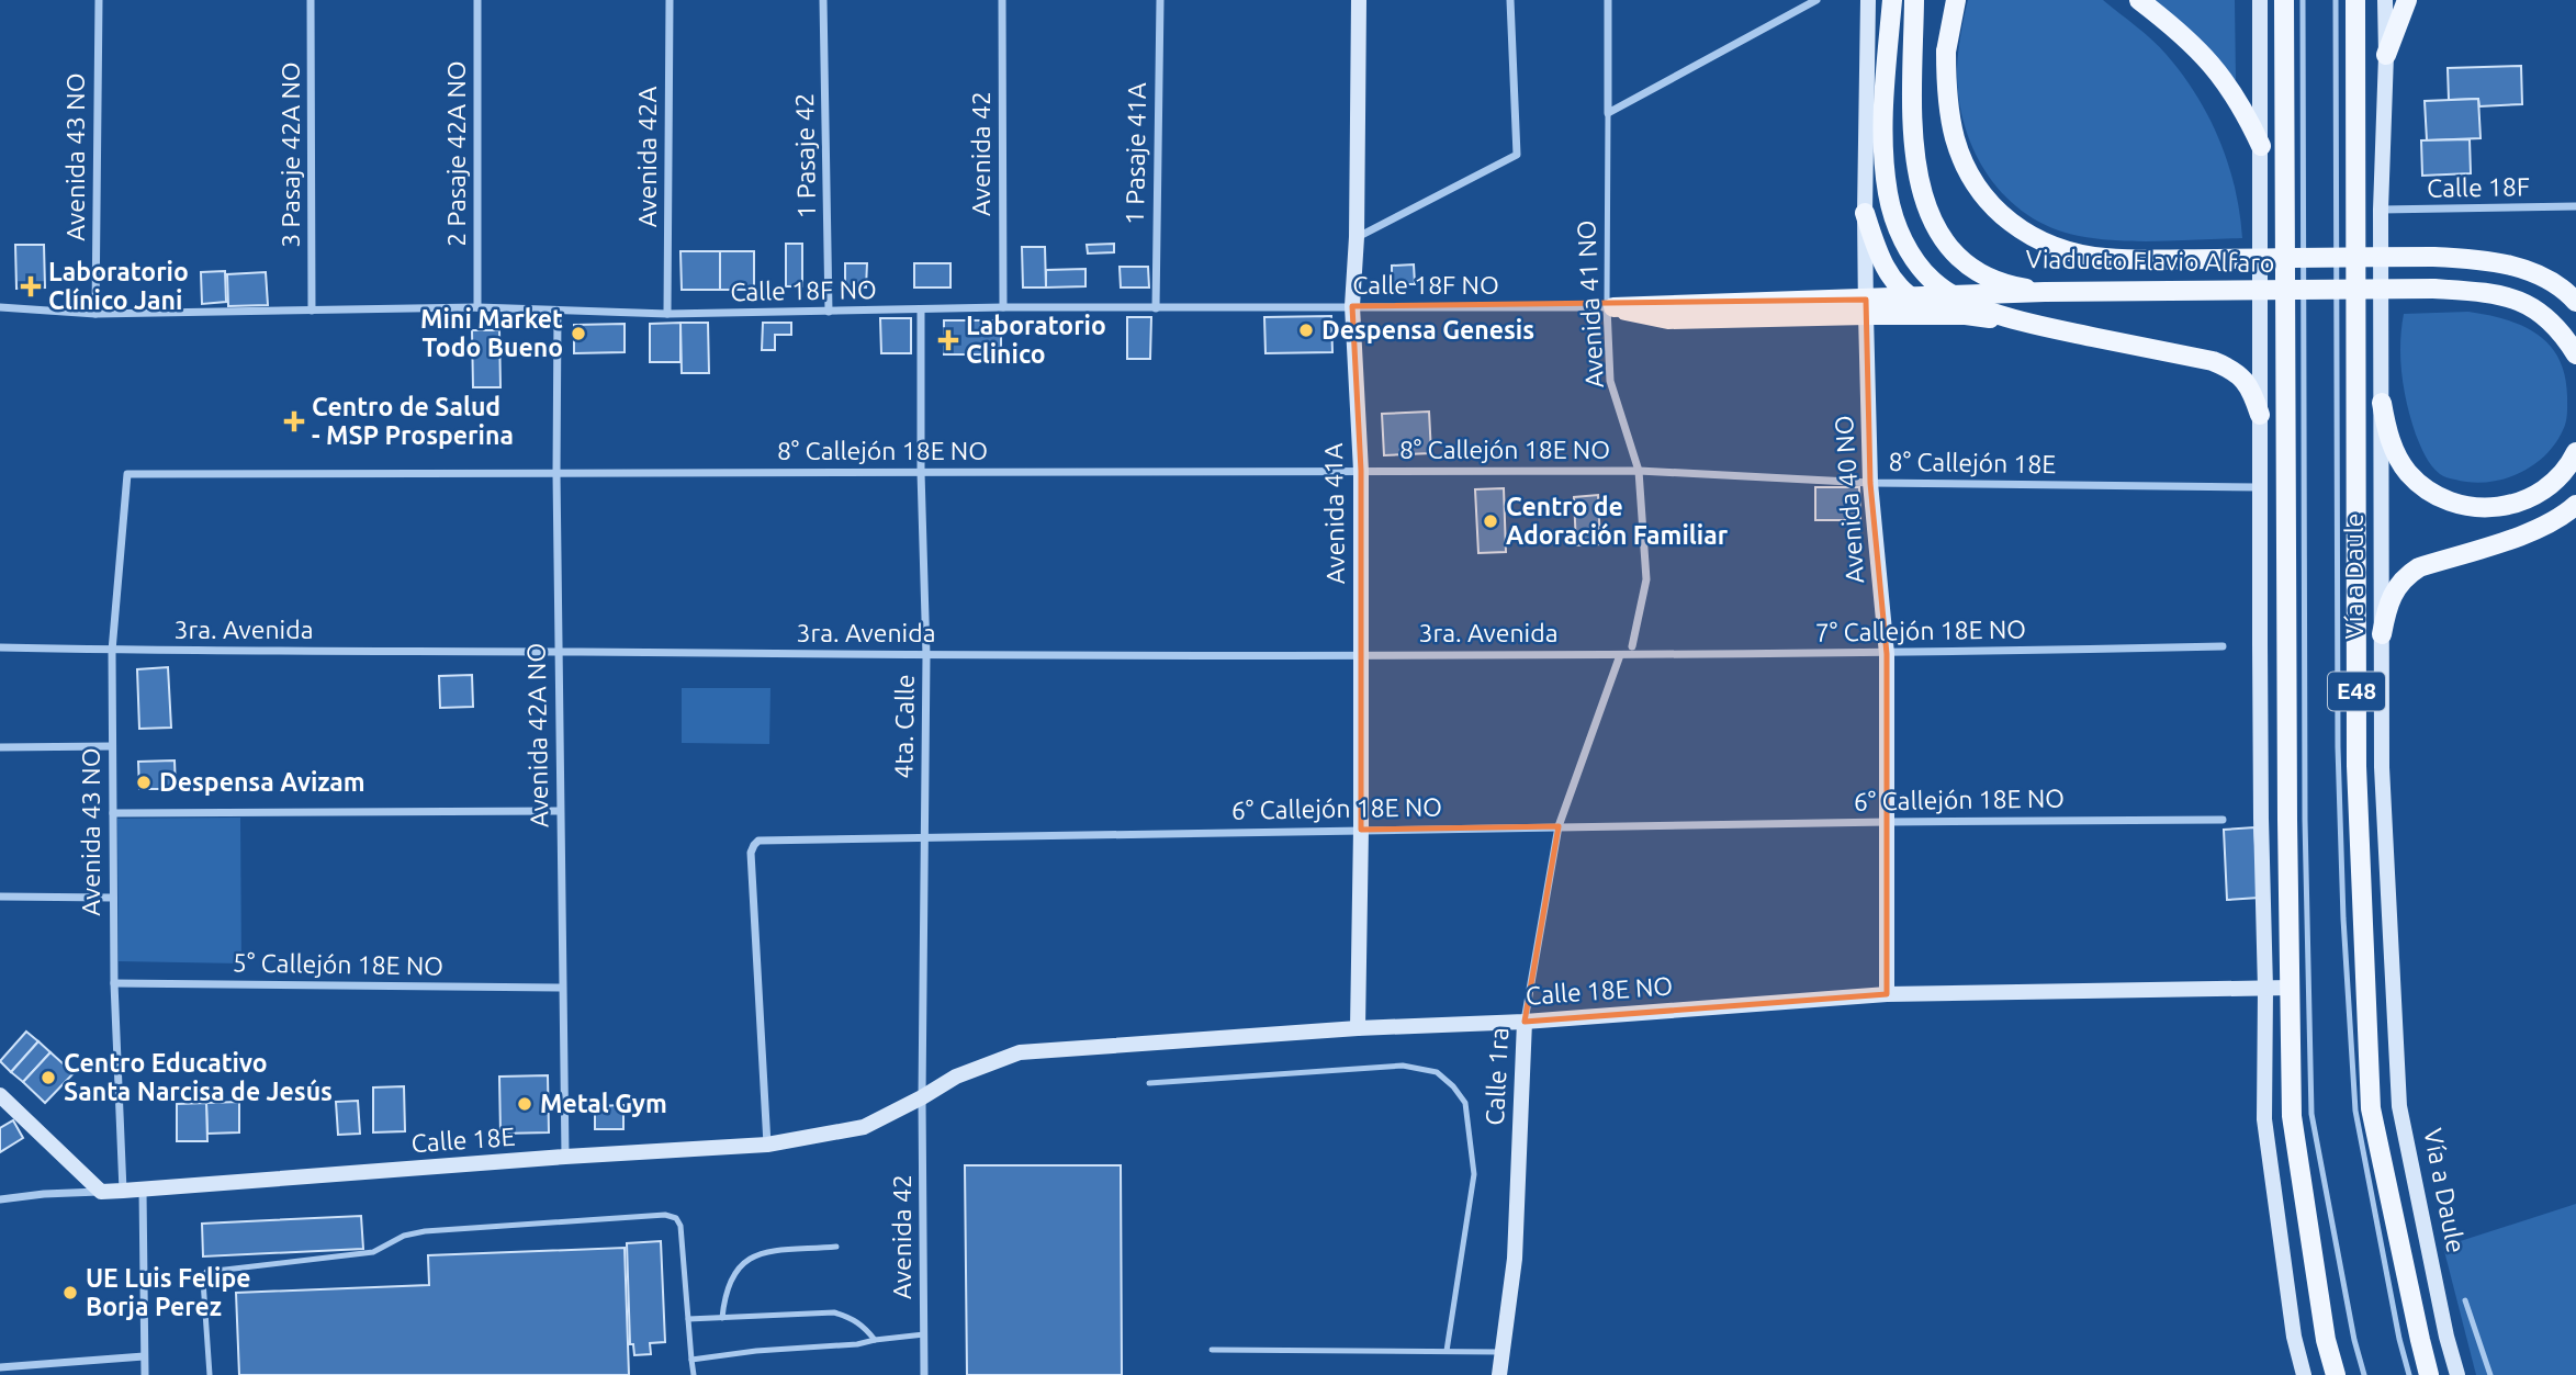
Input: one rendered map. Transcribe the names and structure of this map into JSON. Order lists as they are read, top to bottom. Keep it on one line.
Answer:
{"streets":{"main road":["Viaducto Flavio Alfaro","Vía a Daule","E48"],"street":["2 Pasaje 42A NO","Avenida 42","1 Pasaje 41A","3 Pasaje 42A NO","1 Pasaje 42","Avenida 43 NO","Avenida 42A","Calle 18F","Calle 18F NO","Avenida 41 NO","8° Callejón 18E NO","8° Callejón 18E","Avenida 40 NO","Avenida 41A","3ra. Avenida","7° Callejón 18E NO","4ta. Calle","Avenida 42A NO","6° Callejón 18E NO","5° Callejón 18E NO","Calle 18E NO","Calle 1ra","Calle 18E"]},"crossings":[["2 Pasaje 42A NO","Calle 18F NO"],["Avenida 42","Calle 18F NO"],["Avenida 42","4ta. Calle"],["Avenida 42","Calle 18E NO"],["Avenida 42","Calle 18E"],["1 Pasaje 41A","Calle 18F NO"],["3 Pasaje 42A NO","Calle 18F NO"],["1 Pasaje 42","Calle 18F NO"],["Avenida 43 NO","Calle 18F NO"],["Avenida 43 NO","8° Callejón 18E NO"],["Avenida 43 NO","3ra. Avenida"],["Avenida 43 NO","5° Callejón 18E NO"],["Avenida 43 NO","Calle 18E"],["Avenida 42A","Calle 18F NO"],["Calle 18F","Vía a Daule"],["Calle 18F NO","Avenida 41 NO"],["Calle 18F NO","Avenida 41A"],["Calle 18F NO","4ta. Calle"],["Calle 18F NO","Avenida 42A NO"],["Avenida 41 NO","8° Callejón 18E NO"],["Avenida 41 NO","8° Callejón 18E"],["8° Callejón 18E NO","8° Callejón 18E"],["8° Callejón 18E NO","Avenida 41A"],["8° Callejón 18E NO","4ta. Calle"],["8° Callejón 18E NO","Avenida 42A NO"],["8° Callejón 18E","Avenida 40 NO"],["Avenida 40 NO","7° Callejón 18E NO"],["Avenida 40 NO","6° Callejón 18E NO"],["Avenida 40 NO","Calle 18E NO"],["Avenida 41A","3ra. Avenida"],["Avenida 41A","6° Callejón 18E NO"],["Avenida 41A","Calle 18E NO"],["3ra. Avenida","7° Callejón 18E NO"],["3ra. Avenida","4ta. Calle"],["3ra. Avenida","Avenida 42A NO"],["3ra. Avenida","Calle 1ra"],["7° Callejón 18E NO","Calle 1ra"],["4ta. Calle","6° Callejón 18E NO"],["4ta. Calle","Calle 18E NO"],["4ta. Calle","Calle 18E"],["Avenida 42A NO","5° Callejón 18E NO"],["Avenida 42A NO","Calle 18E"],["6° Callejón 18E NO","Calle 1ra"],["6° Callejón 18E NO","Calle 18E"],["Calle 18E NO","Calle 1ra"],["Calle 18E NO","Calle 18E"]],"places":{"health":["Laboratorio Clínico Jani","Laboratorio Clinico","Centro de Salud - MSP Prosperina"],"other":["Despensa Genesis","Mini Market Todo Bueno","Centro de Adoración Familiar","Despensa Avizam","Centro Educativo Santa Narcisa de Jesús","Metal Gym","UE Luis Felipe Borja Perez"]}}
